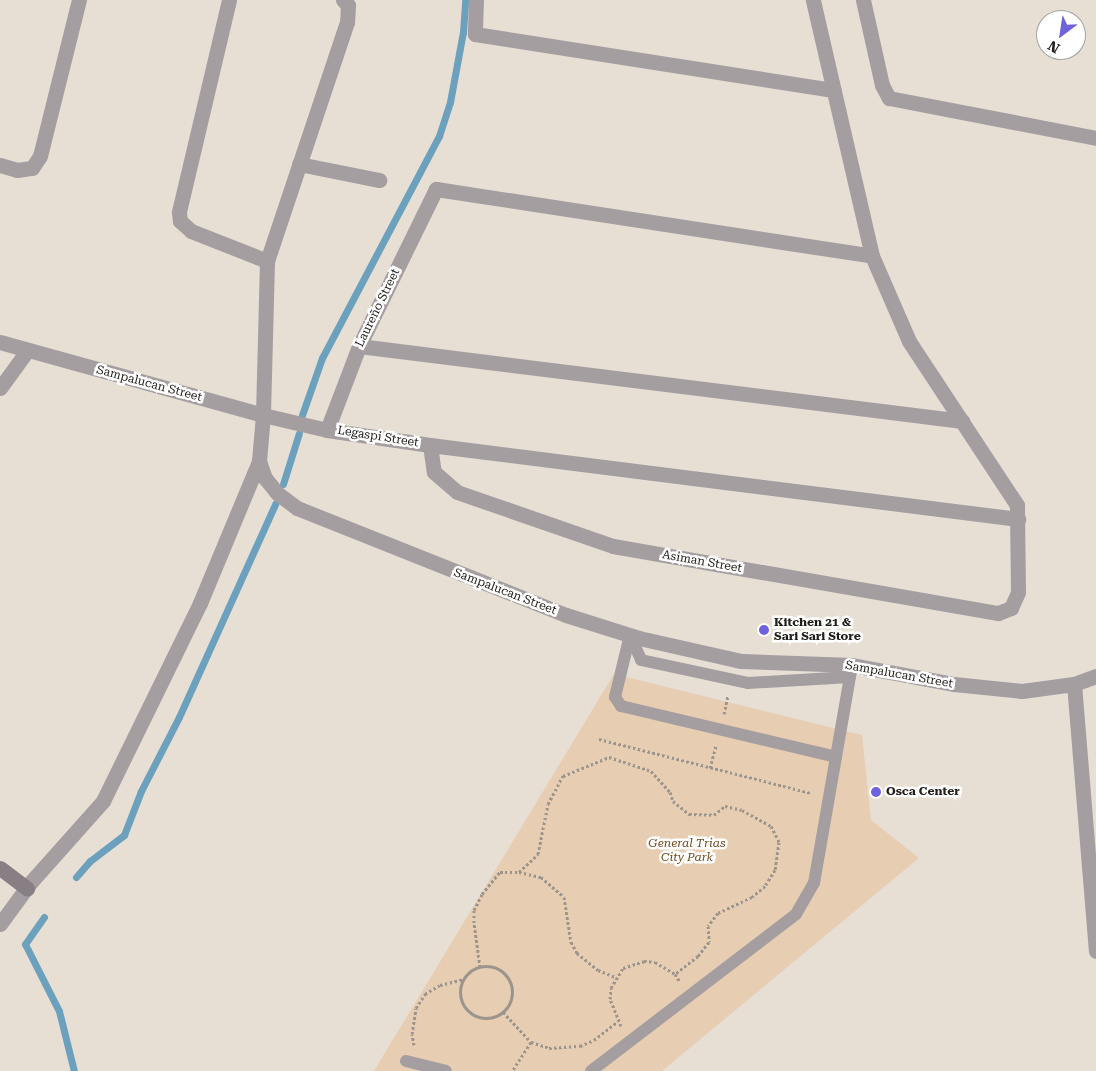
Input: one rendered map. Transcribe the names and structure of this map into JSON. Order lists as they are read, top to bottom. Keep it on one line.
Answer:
{"streets":{"street":["Laureño Street","Sampalucan Street","Legaspi Street","Asiman Street"]},"crossings":[["Laureño Street","Legaspi Street"],["Sampalucan Street","Legaspi Street"],["Legaspi Street","Asiman Street"]],"parks":["General Trias City Park"],"places":["Kitchen 21 & Sari Sari Store","Osca Center"],"north":"bottom left"}
